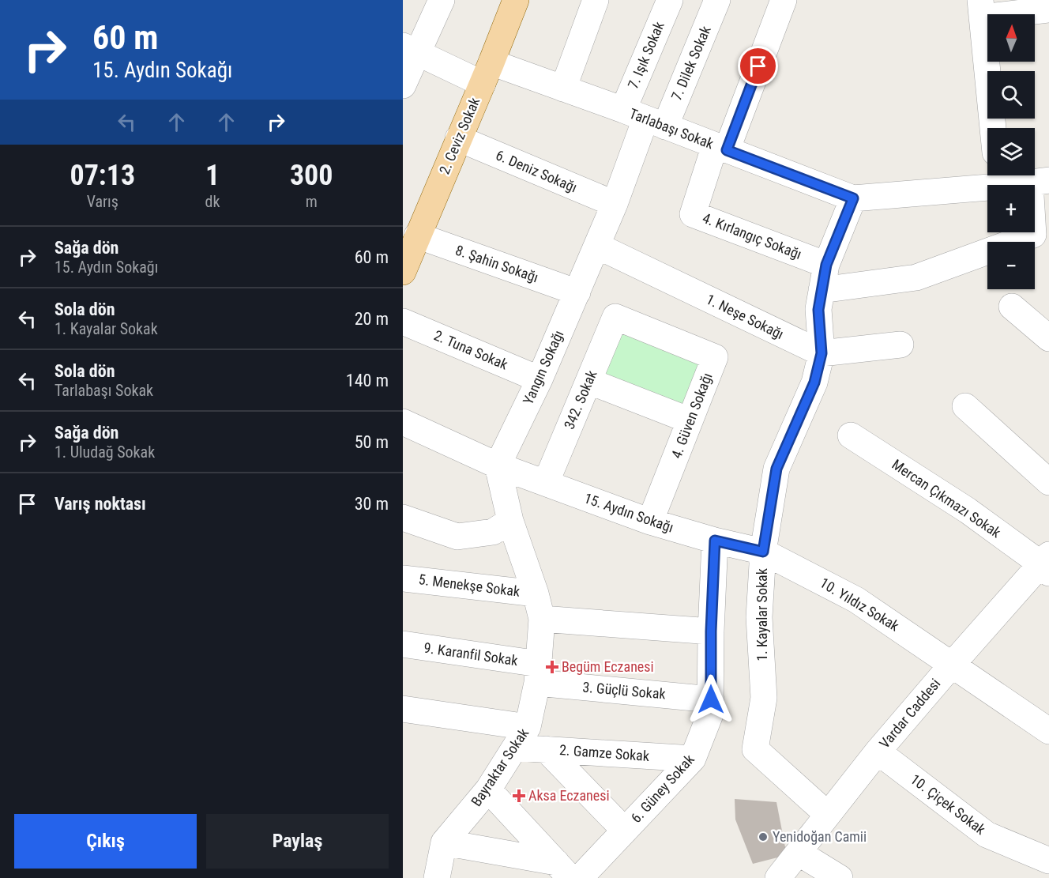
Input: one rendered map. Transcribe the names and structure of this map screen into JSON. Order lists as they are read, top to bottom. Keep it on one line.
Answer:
{"streets":{"main road":["2. Ceviz Sokak"],"street":["7. Işık Sokak","7. Dilek Sokak","Tarlabaşı Sokak","6. Deniz Sokağı","4. Kırlangıç Sokağı","8. Şahin Sokağı","1. Neşe Sokağı","2. Tuna Sokak","Yangın Sokağı","342. Sokak","4. Güven Sokağı","Mercan Çıkmazı Sokak","15. Aydın Sokağı","5. Menekşe Sokak","10. Yıldız Sokak","1. Kayalar Sokak","9. Karanfil Sokak","3. Güçlü Sokak","Vardar Caddesi","2. Gamze Sokak","Bayraktar Sokak","6. Güney Sokak","10. Çiçek Sokak"]},"crossings":[["7. Işık Sokak","7. Dilek Sokak"],["7. Işık Sokak","Tarlabaşı Sokak"],["7. Işık Sokak","Yangın Sokağı"],["7. Dilek Sokak","Tarlabaşı Sokak"],["7. Dilek Sokak","Yangın Sokağı"],["Tarlabaşı Sokak","2. Ceviz Sokak"],["Tarlabaşı Sokak","4. Kırlangıç Sokağı"],["Tarlabaşı Sokak","Yangın Sokağı"],["Tarlabaşı Sokak","1. Kayalar Sokak"],["2. Ceviz Sokak","6. Deniz Sokağı"],["2. Ceviz Sokak","8. Şahin Sokağı"],["6. Deniz Sokağı","Yangın Sokağı"],["4. Kırlangıç Sokağı","1. Kayalar Sokak"],["8. Şahin Sokağı","Yangın Sokağı"],["1. Neşe Sokağı","Yangın Sokağı"],["1. Neşe Sokağı","1. Kayalar Sokak"],["2. Tuna Sokak","Yangın Sokağı"],["Yangın Sokağı","15. Aydın Sokağı"],["342. Sokak","4. Güven Sokağı"],["342. Sokak","15. Aydın Sokağı"],["4. Güven Sokağı","15. Aydın Sokağı"],["Mercan Çıkmazı Sokak","Vardar Caddesi"],["15. Aydın Sokağı","10. Yıldız Sokak"],["15. Aydın Sokağı","1. Kayalar Sokak"],["15. Aydın Sokağı","6. Güney Sokak"],["10. Yıldız Sokak","1. Kayalar Sokak"],["10. Yıldız Sokak","Vardar Caddesi"],["1. Kayalar Sokak","Vardar Caddesi"],["9. Karanfil Sokak","3. Güçlü Sokak"],["9. Karanfil Sokak","Bayraktar Sokak"],["3. Güçlü Sokak","Bayraktar Sokak"],["3. Güçlü Sokak","6. Güney Sokak"],["Vardar Caddesi","10. Çiçek Sokak"],["2. Gamze Sokak","Bayraktar Sokak"],["2. Gamze Sokak","6. Güney Sokak"]],"places":{"health":["Begüm Eczanesi","Aksa Eczanesi"],"other":["Yenidoğan Camii"]},"north":"top","page":{"turn":["60 m","15. Aydın Sokağı"],"map_buttons":["+","−"],"eta":["07:13","Varış","1","dk","300","m"],"list":[{"name":"Sağa dön","note":"15. Aydın Sokağı","value":"60 m"},{"name":"Sola dön","note":"1. Kayalar Sokak","value":"20 m"},{"name":"Sola dön","note":"Tarlabaşı Sokak","value":"140 m"},{"name":"Sağa dön","note":"1. Uludağ Sokak","value":"50 m"},{"name":"Varış noktası","value":"30 m"}],"buttons":["Çıkış","Paylaş"]}}
